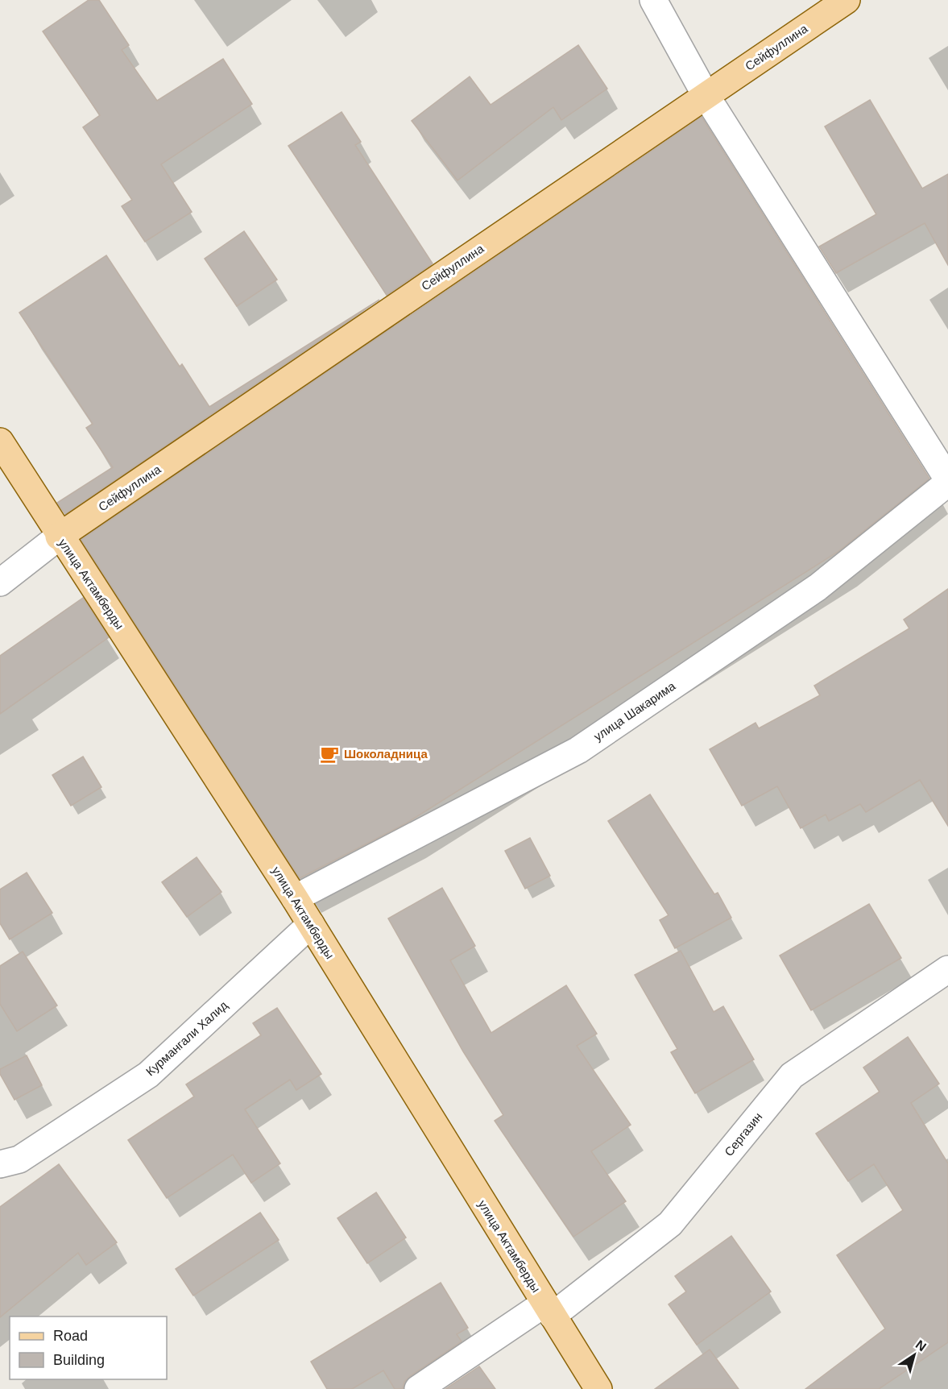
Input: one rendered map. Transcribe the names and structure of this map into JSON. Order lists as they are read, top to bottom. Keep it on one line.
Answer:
{"streets":{"main road":["Сейфуллина","улица Актамберды"],"street":["улица Шакарима","Курмангали Халид","Сергазин"]},"crossings":[["Сейфуллина","улица Актамберды"],["улица Актамберды","улица Шакарима"],["улица Актамберды","Курмангали Халид"],["улица Актамберды","Сергазин"]],"places":{"cafe":["Шоколадница"]},"legend":["Road","Building"],"north":"top right"}
